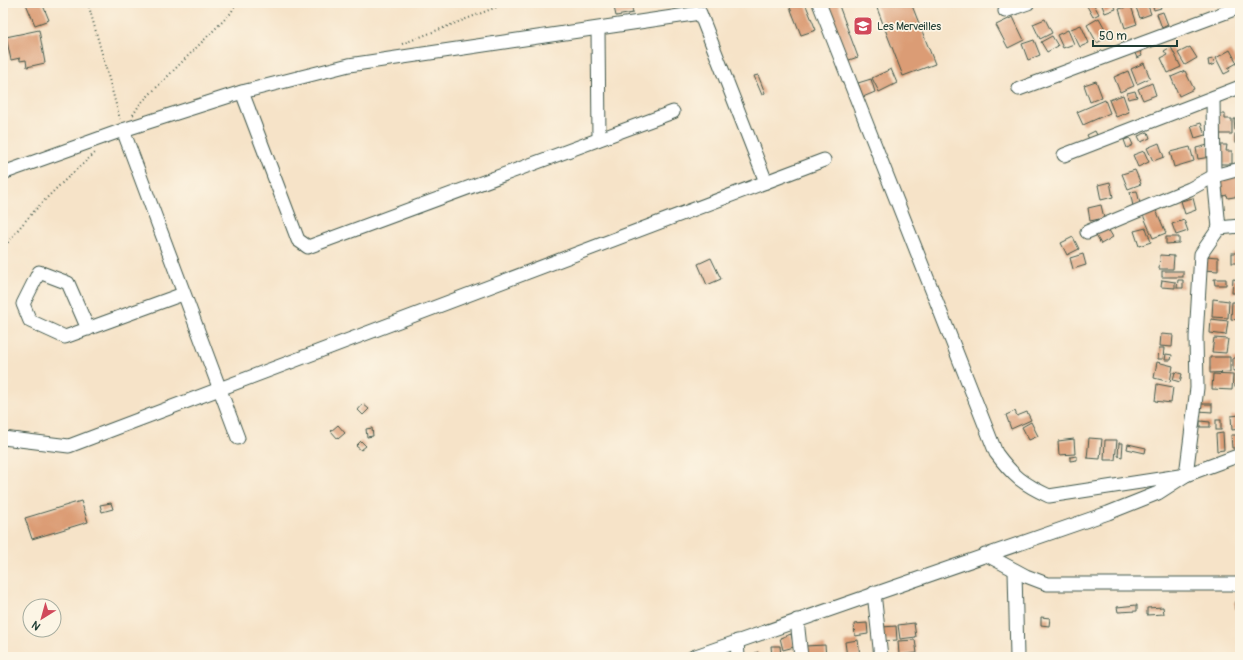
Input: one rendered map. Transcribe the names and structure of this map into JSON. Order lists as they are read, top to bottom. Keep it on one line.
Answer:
{"places":{"school or university":["Les Merveilles"]},"scale_bar":"50 m","north":"bottom left"}
